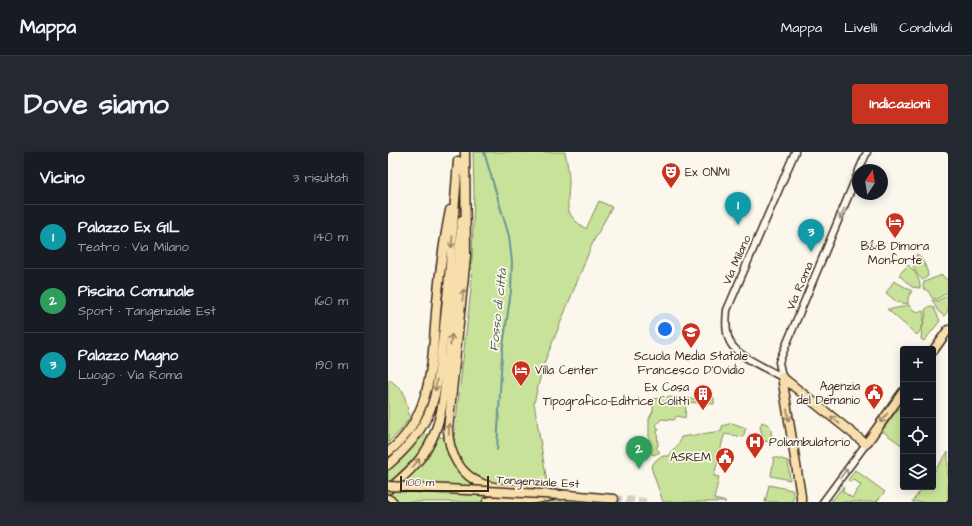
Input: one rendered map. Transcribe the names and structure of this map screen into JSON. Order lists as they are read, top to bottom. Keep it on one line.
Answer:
{"streets":{"main road":["Tangenziale Est"],"street":["Via Milano","Via Roma"]},"crossings":[["Via Milano","Via Roma"]],"one_way":["Via Roma"],"water":["Fosso di città"],"places":{"theatre":["Ex ONMI"],"hotel":["B&B Dimora Monforte","Villa Center"],"school or university":["Scuola Media Statale Francesco D'Ovidio"],"public building":["Agenzia del Demanio","ASREM"],"building":["Ex Casa Tipografico-Editrice Colitti"],"hospital":["Poliambulatorio"]},"scale_bar":"100 m","north":"top","page":{"header":"Mappa","nav":["Mappa","Livelli","Condividi"],"buttons":"Indicazioni","title":"Dove siamo","heading":["Vicino","3 risultati"],"pins":["1","3","2"],"list":[{"mark":"1","name":"Palazzo Ex GIL","note":"Teatro · Via Milano","value":"140 m"},{"mark":"2","name":"Piscina Comunale","note":"Sport · Tangenziale Est","value":"160 m"},{"mark":"3","name":"Palazzo Magno","note":"Luogo · Via Roma","value":"190 m"}],"map_buttons":["+","−"],"scale":"100 m"}}
